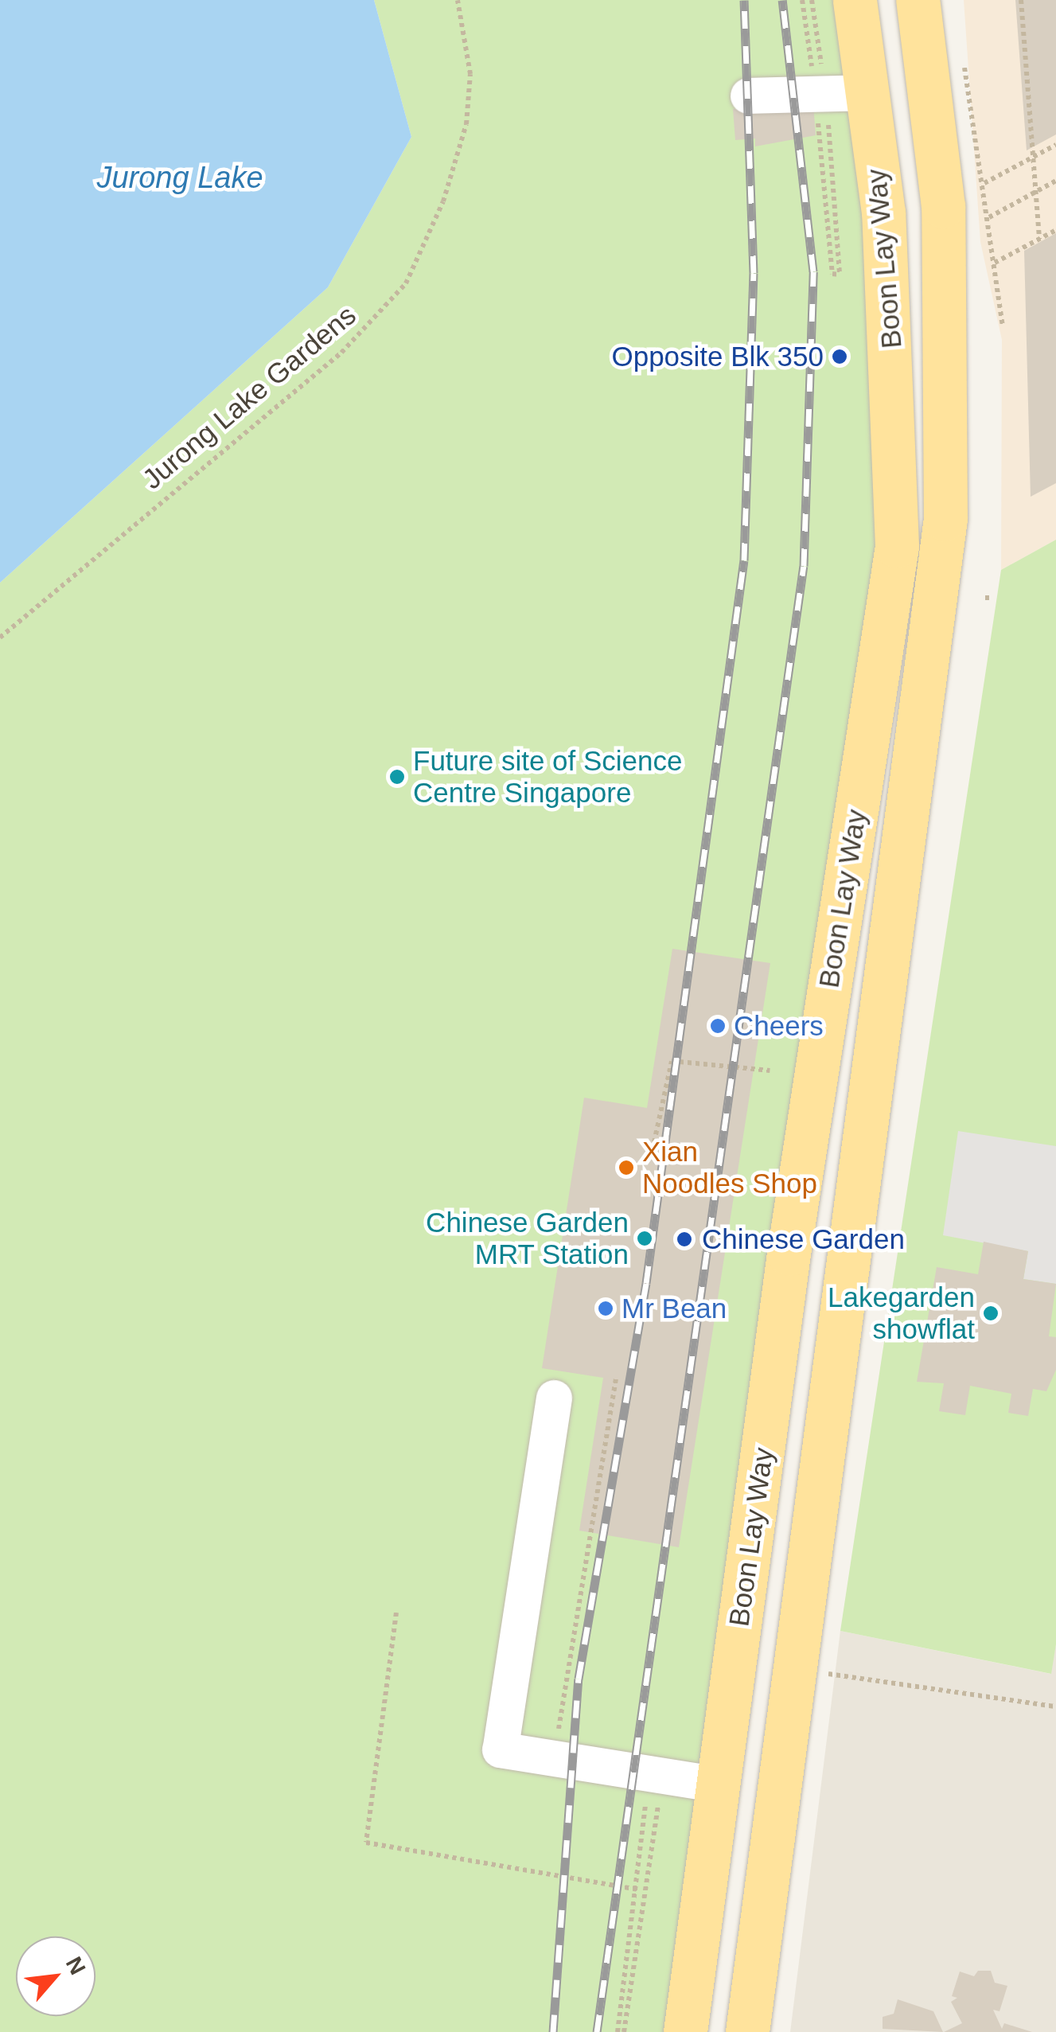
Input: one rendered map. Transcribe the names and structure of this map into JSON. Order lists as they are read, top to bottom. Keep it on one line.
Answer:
{"streets":{"main road":["Boon Lay Way"],"path":["Jurong Lake Gardens"]},"water":["Jurong Lake"],"places":["Opposite Blk 350","Future site of Science Centre Singapore","Cheers","Xian Noodles Shop","Chinese Garden MRT Station","Chinese Garden","Mr Bean","Lakegarden showflat"],"north":"top right"}
